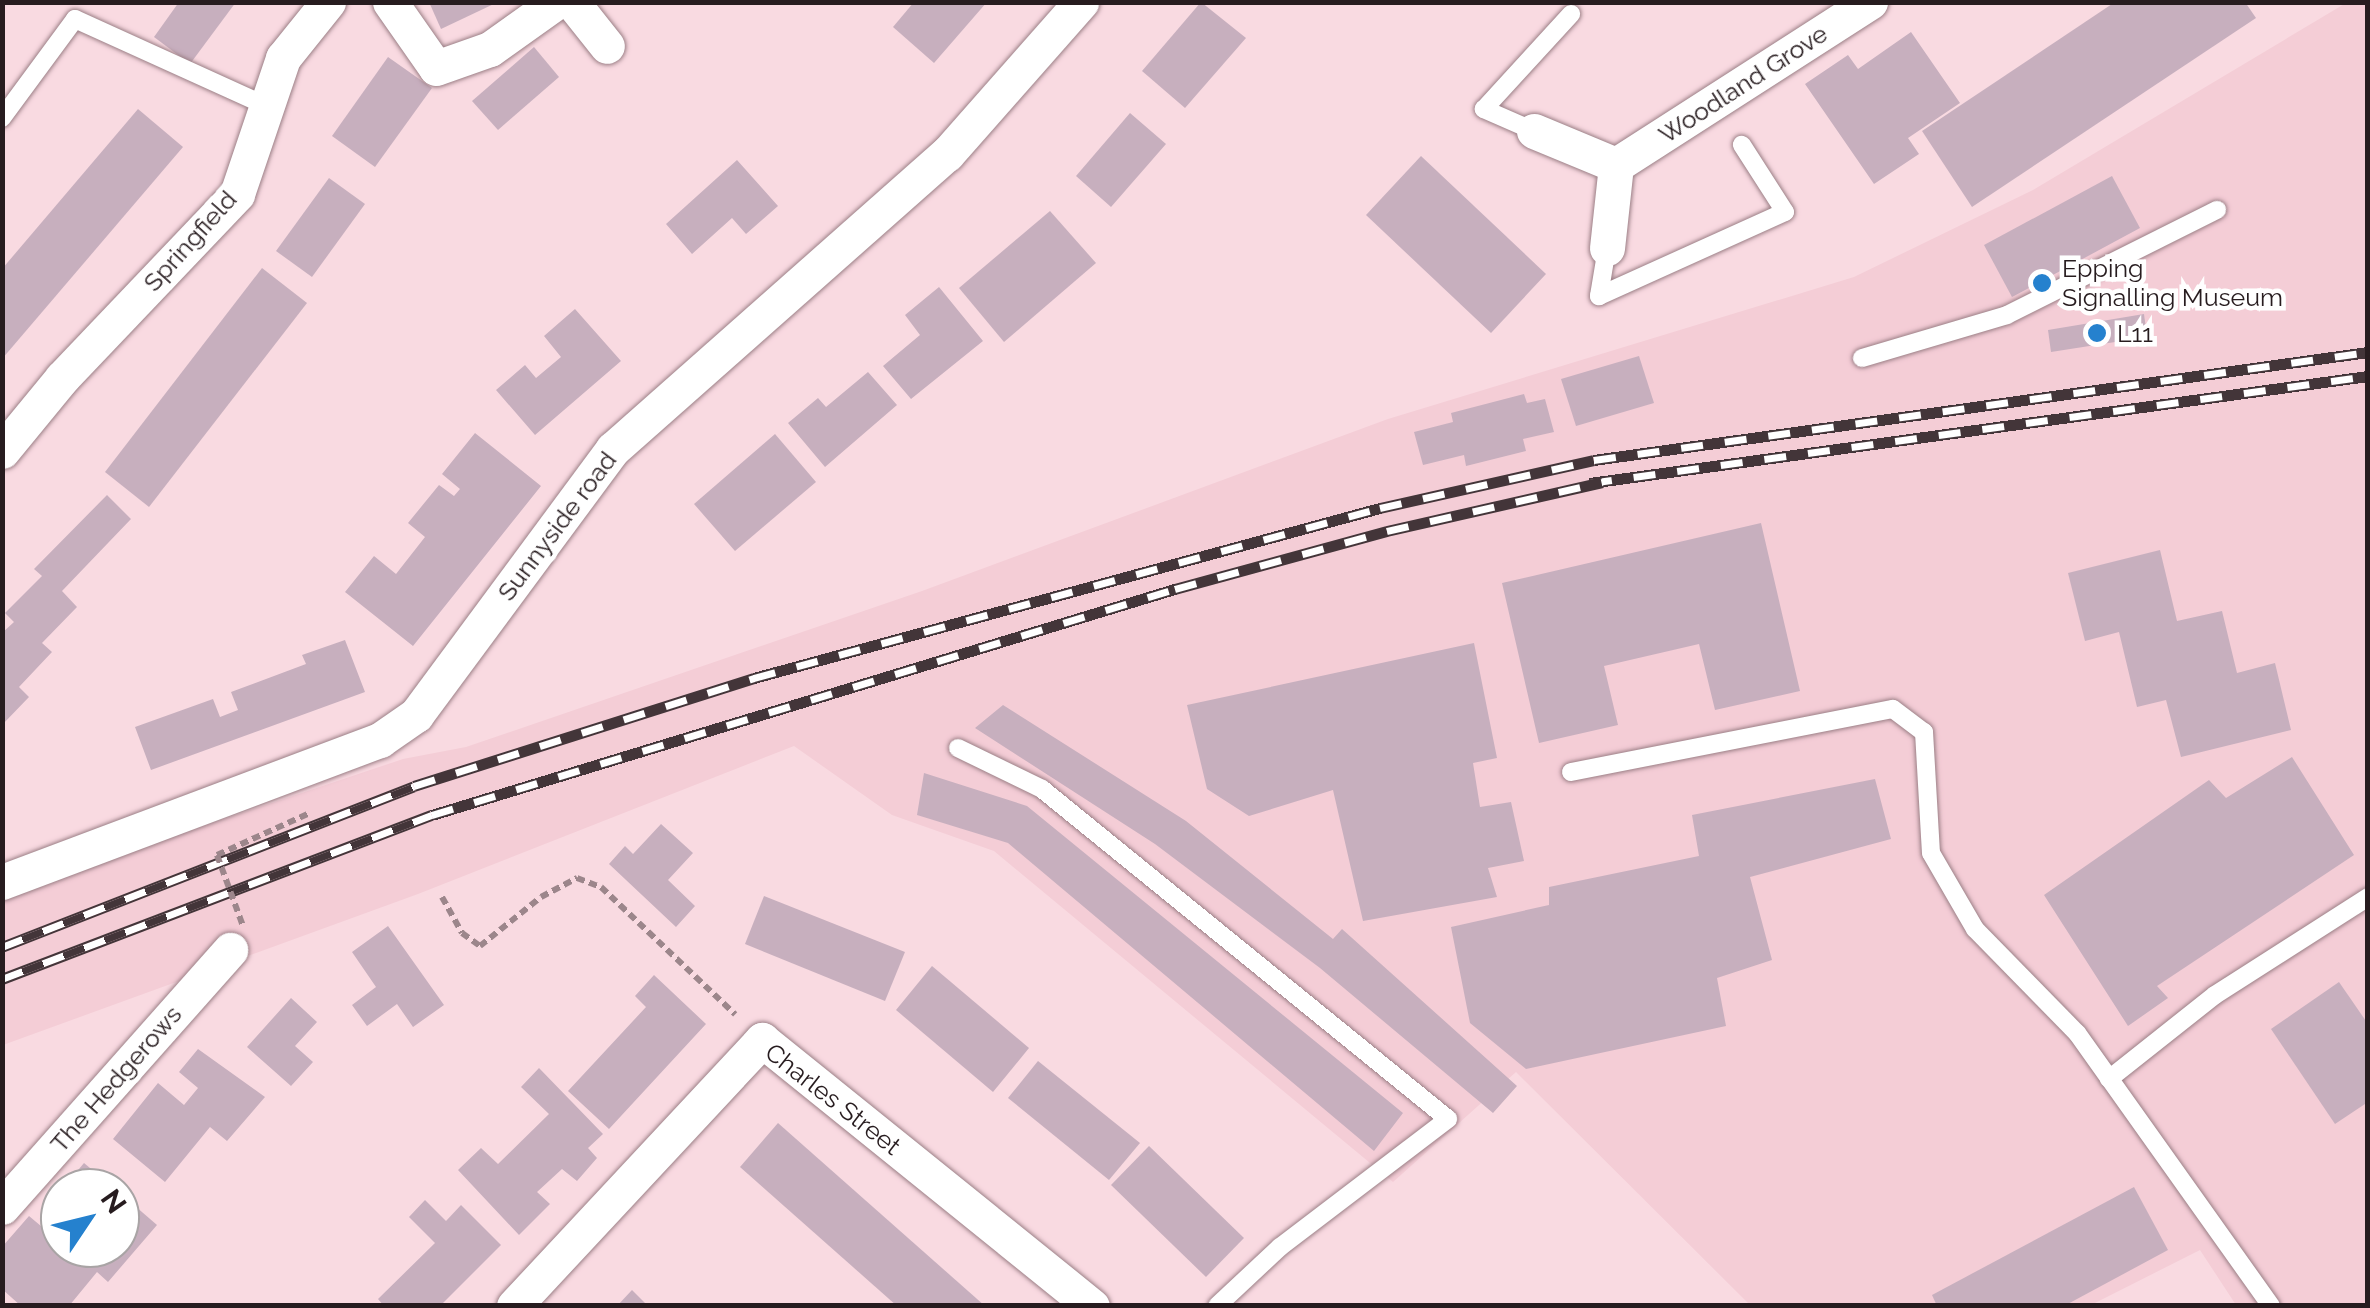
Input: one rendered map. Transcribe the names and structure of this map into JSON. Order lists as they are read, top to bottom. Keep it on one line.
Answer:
{"streets":{"street":["Woodland Grove","Springfield","Sunnyside road","The Hedgerows","Charles Street"]},"places":["Epping Signalling Museum","L11"],"north":"top right"}
